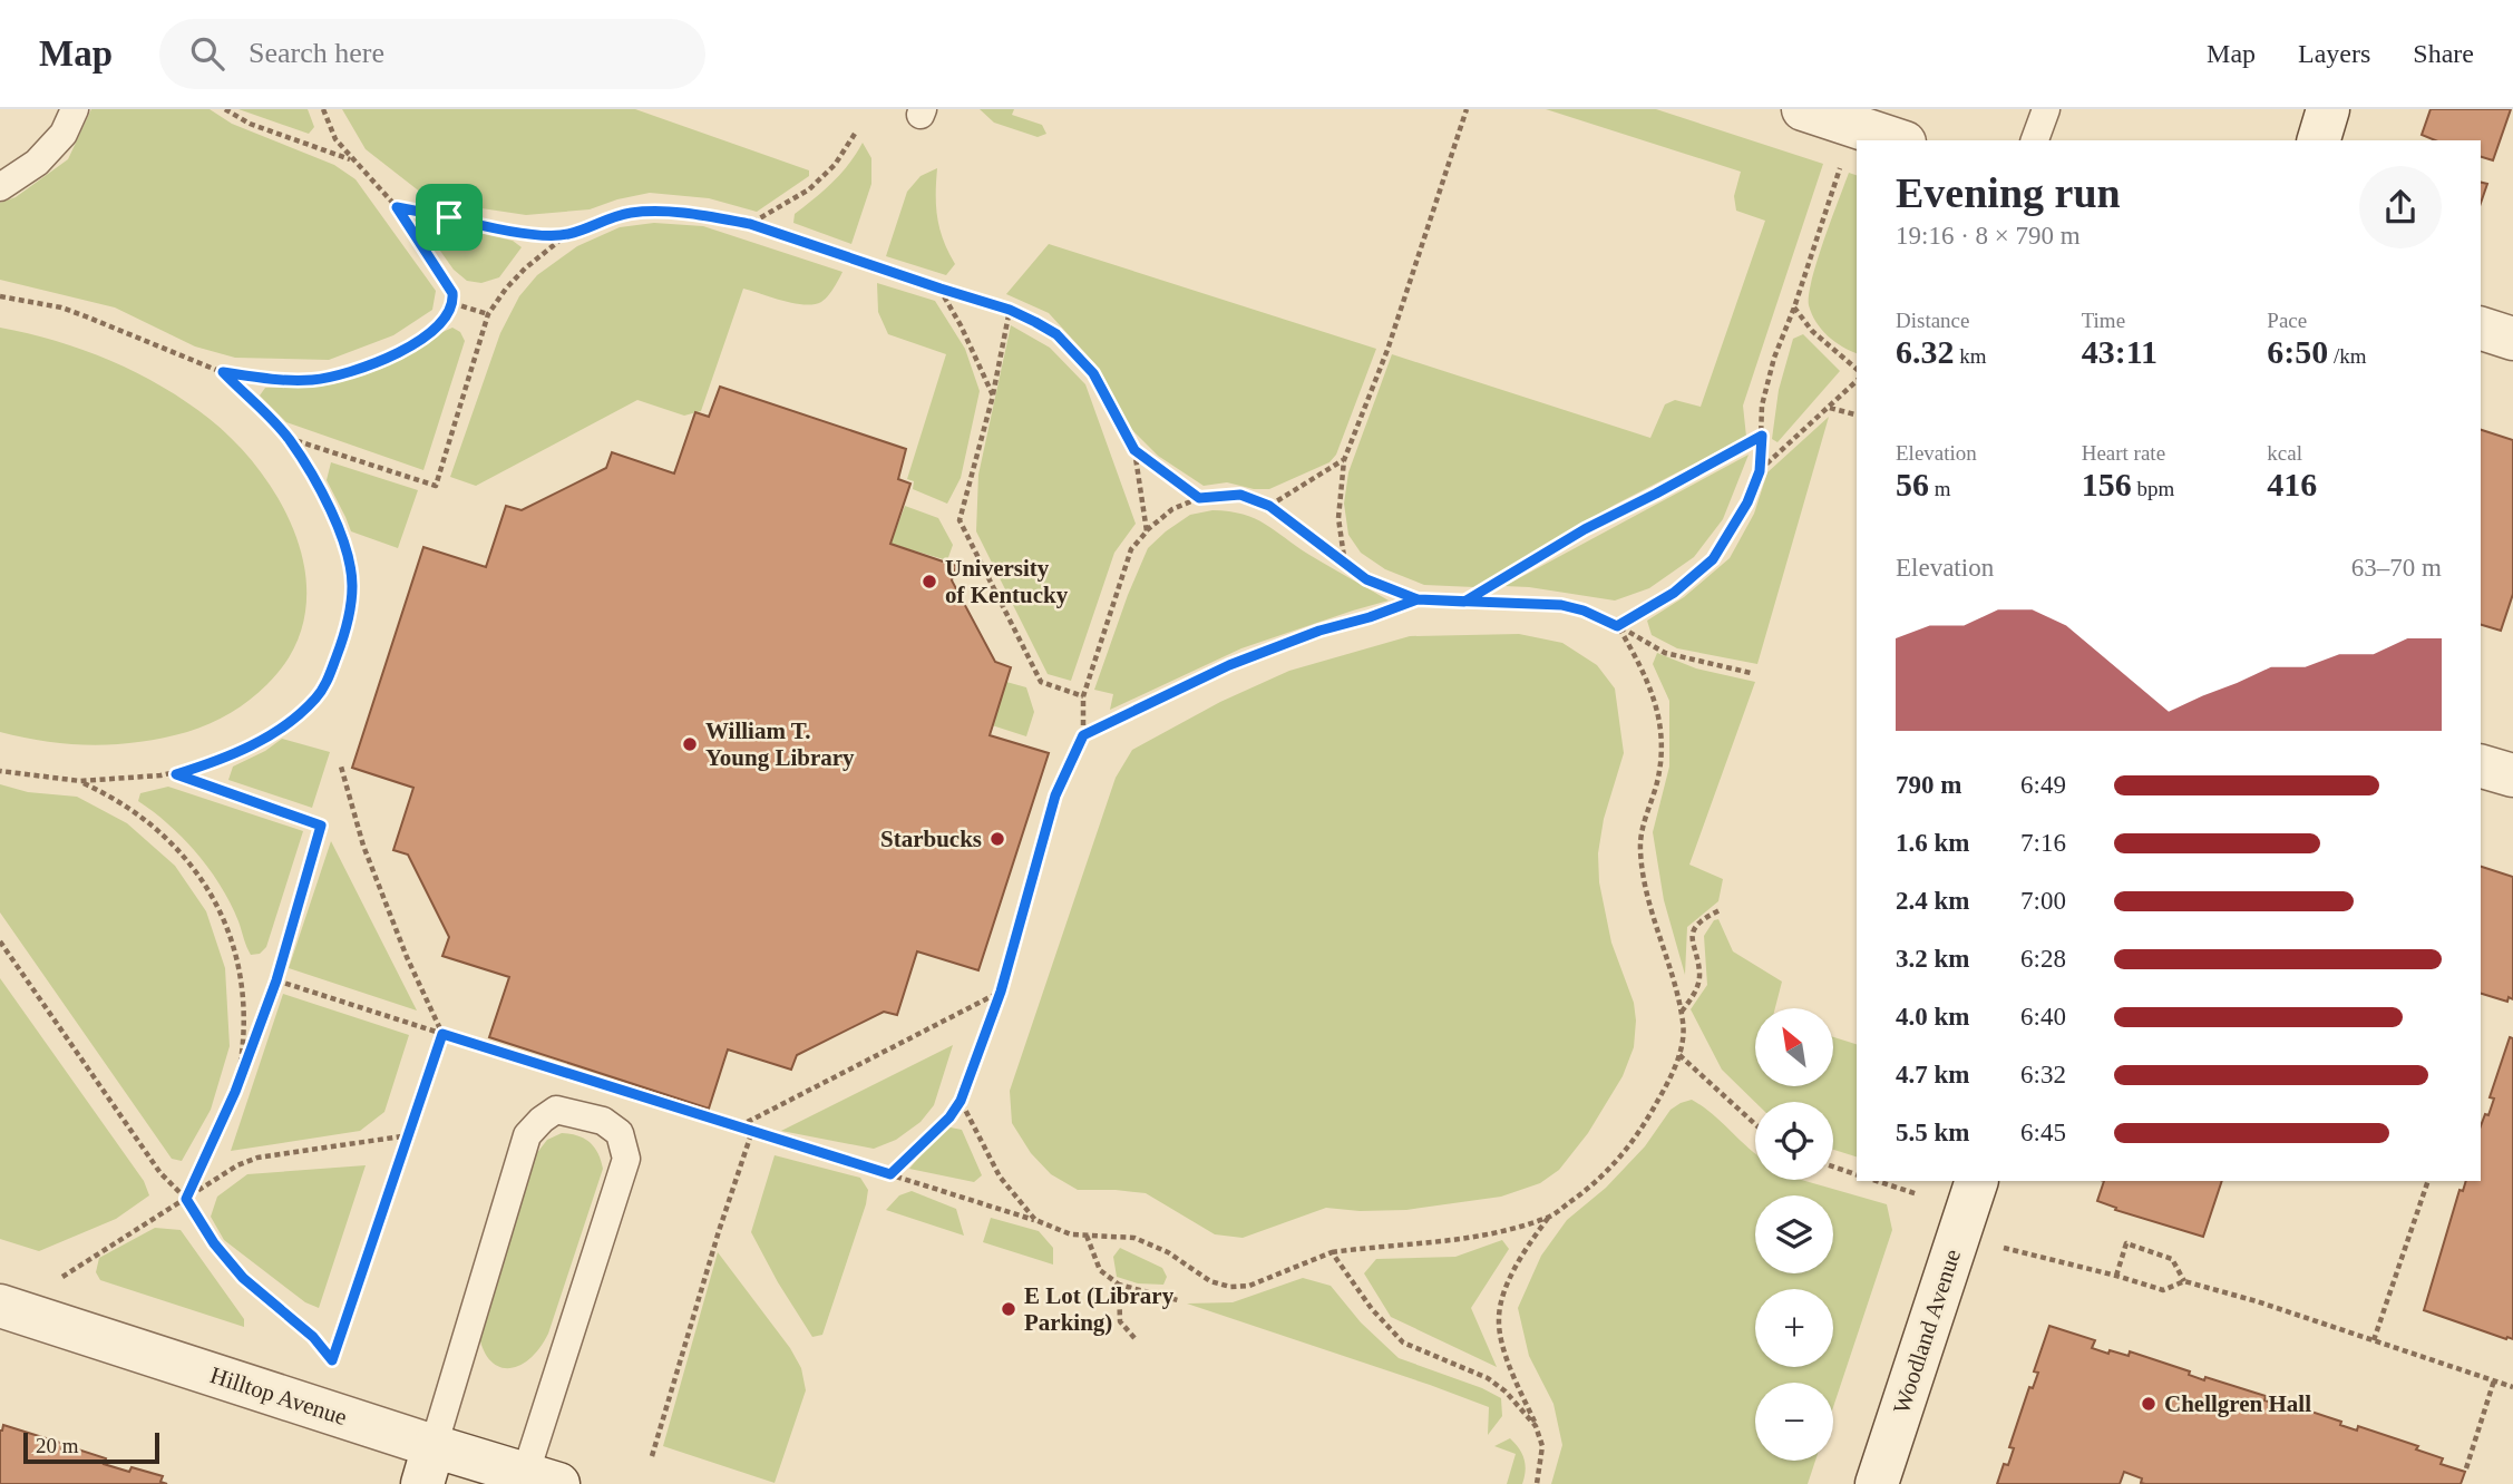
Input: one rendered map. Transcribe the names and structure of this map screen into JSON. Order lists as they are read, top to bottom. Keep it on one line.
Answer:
{"streets":{"street":["Woodland Avenue","Hilltop Avenue"]},"places":["University of Kentucky","William T. Young Library","Starbucks","E Lot (Library Parking)","Chellgren Hall"],"scale_bar":"20 m","north":"top left","page":{"header":"Map","search":"Search here","nav":["Map","Layers","Share"],"heading":["Evening run","19:16 · 8 × 790 m"],"stats":[["Distance","6.32 km"],["Time","43:11"],["Pace","6:50 /km"],["Elevation","56 m"],["Heart rate","156 bpm"],["kcal","416"]],"chart":["Elevation","63–70 m"],"list":[{"name":"790 m","note":"6:49"},{"name":"1.6 km","note":"7:16"},{"name":"2.4 km","note":"7:00"},{"name":"3.2 km","note":"6:28"},{"name":"4.0 km","note":"6:40"},{"name":"4.7 km","note":"6:32"},{"name":"5.5 km","note":"6:45"}],"map_buttons":["+","−"],"scale":"20 m"}}
